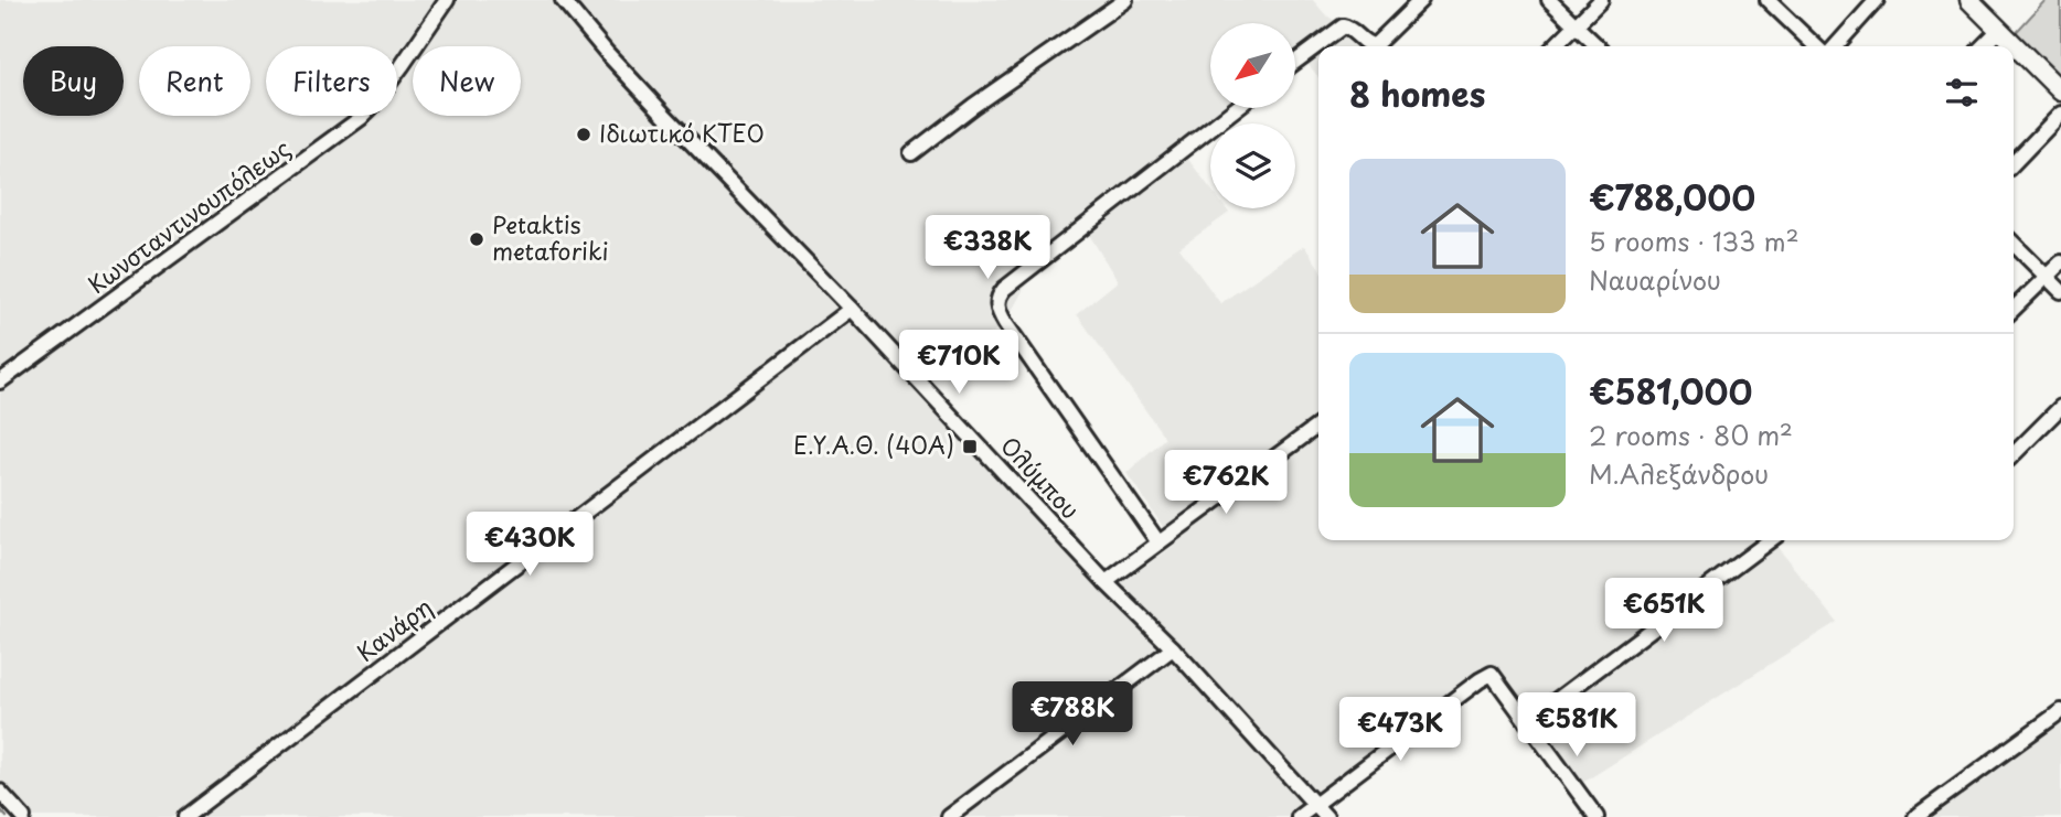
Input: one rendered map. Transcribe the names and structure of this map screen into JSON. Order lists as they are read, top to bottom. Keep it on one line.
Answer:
{"streets":{"street":["Κωνσταντινουπόλεως","Ολύμπου","Κανάρη"]},"crossings":[["Ολύμπου","Κανάρη"]],"places":{"other":["Ιδιωτικό ΚΤΕΟ","Petaktis metaforiki"],"transit":["Ε.Υ.Α.Θ. (40Α)"]},"north":"bottom left","page":{"chip":["Buy","Rent","Filters","New"],"heading":"8 homes","list":[{"name":"€788,000","note":"5 rooms · 133 m² · Ναυαρίνου"},{"name":"€581,000","note":"2 rooms · 80 m² · Μ.Αλεξάνδρου"}],"price":["€338K","€710K","€762K","€430K","€651K","€788K","€581K","€473K"]}}
